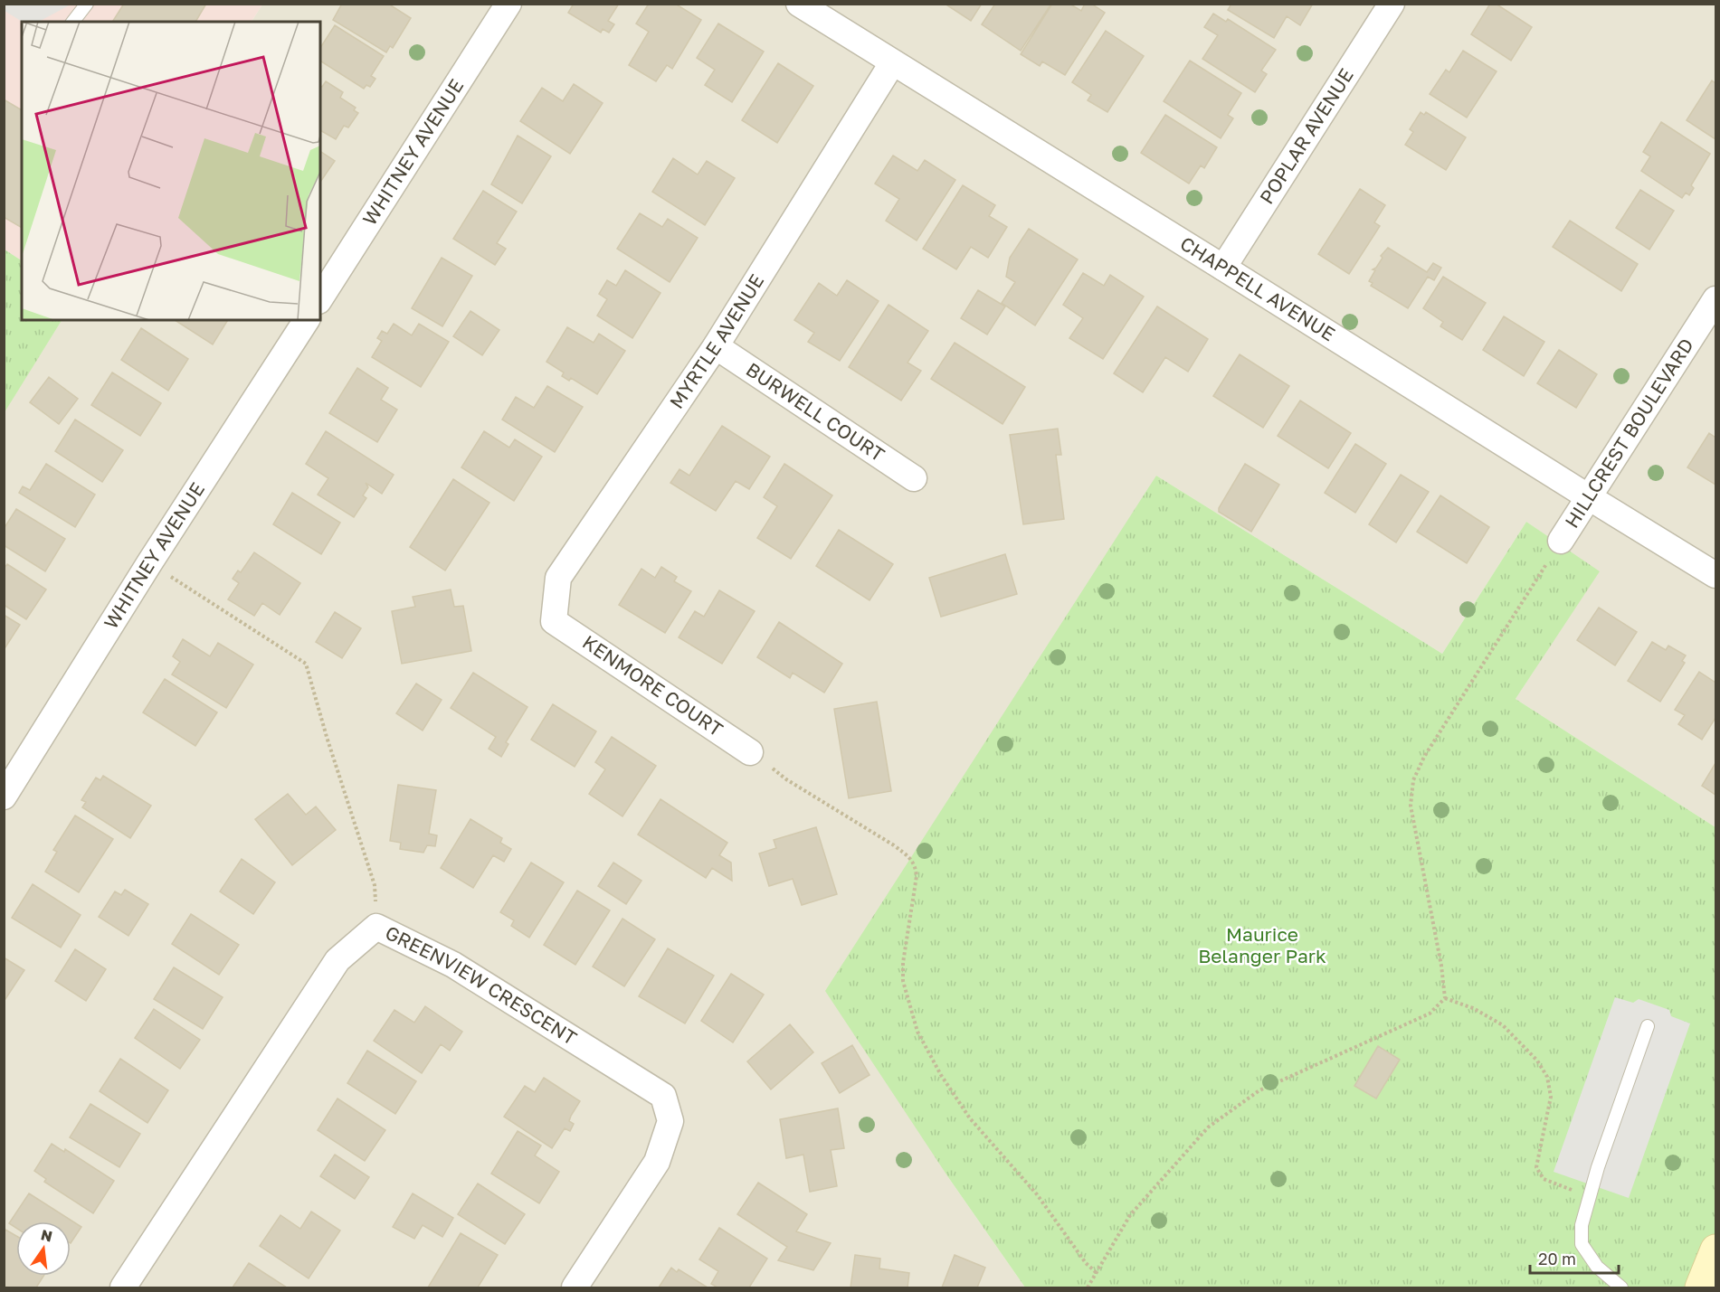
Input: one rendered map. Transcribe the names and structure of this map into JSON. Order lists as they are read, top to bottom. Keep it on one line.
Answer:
{"streets":{"street":["POPLAR AVENUE","WHITNEY AVENUE","CHAPPELL AVENUE","MYRTLE AVENUE","BURWELL COURT","HILLCREST BOULEVARD","KENMORE COURT","GREENVIEW CRESCENT"]},"crossings":[["POPLAR AVENUE","CHAPPELL AVENUE"],["CHAPPELL AVENUE","MYRTLE AVENUE"],["CHAPPELL AVENUE","HILLCREST BOULEVARD"],["MYRTLE AVENUE","BURWELL COURT"],["MYRTLE AVENUE","KENMORE COURT"]],"parks":["Maurice Belanger Park"],"scale_bar":"20 m","north":"top"}
